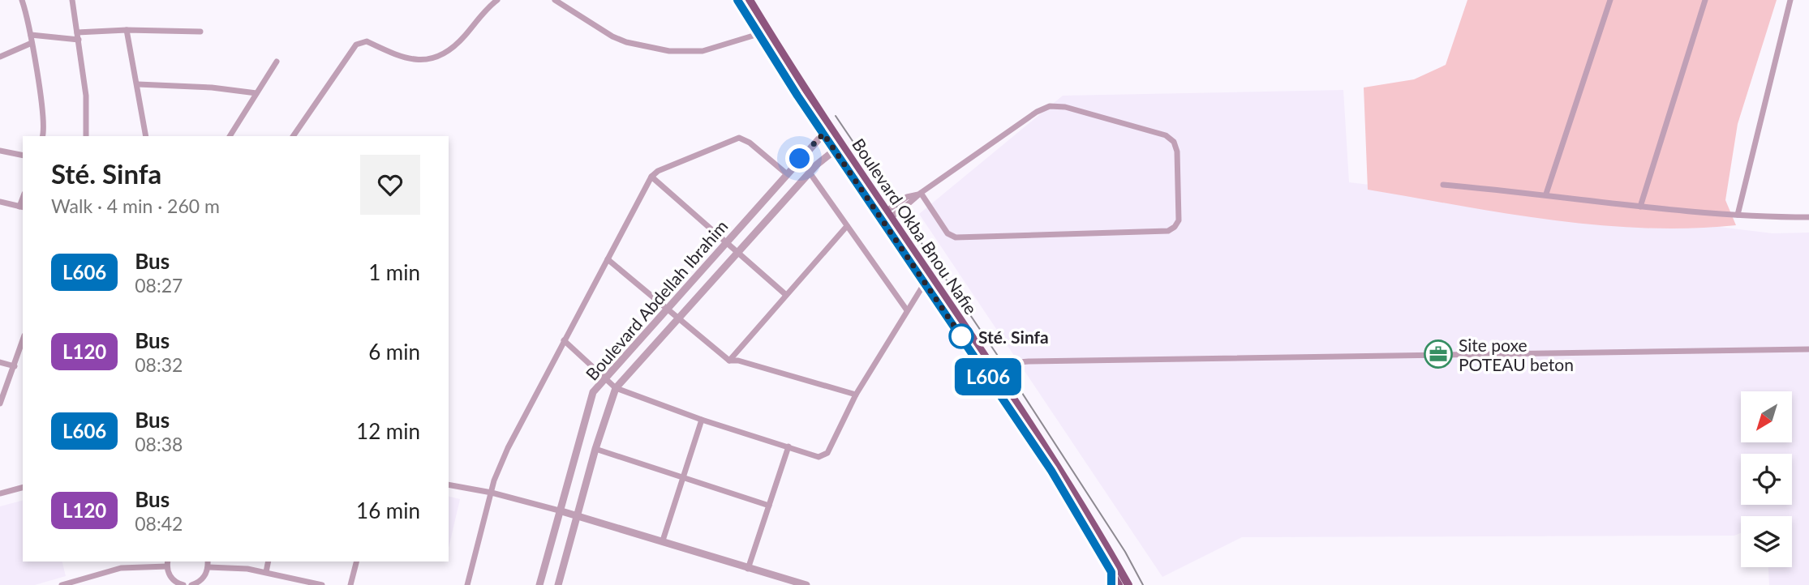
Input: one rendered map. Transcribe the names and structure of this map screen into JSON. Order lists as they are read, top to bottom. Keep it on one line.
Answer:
{"streets":{"main road":["Boulevard Okba Bnou Nafie"],"street":["Boulevard Abdellah Ibrahim"]},"crossings":[["Boulevard Okba Bnou Nafie","Boulevard Abdellah Ibrahim"]],"places":{"other":["Sté. Sinfa"],"office":["Site poxe POTEAU beton"]},"lines":["bus line L606"],"north":"bottom left","page":{"on_map":"L606","heading":["Sté. Sinfa","Walk · 4 min · 260 m"],"list":[{"mark":"L606","name":"Bus","note":"08:27","value":"1 min"},{"mark":"L120","name":"Bus","note":"08:32","value":"6 min"},{"mark":"L606","name":"Bus","note":"08:38","value":"12 min"},{"mark":"L120","name":"Bus","note":"08:42","value":"16 min"}]}}
